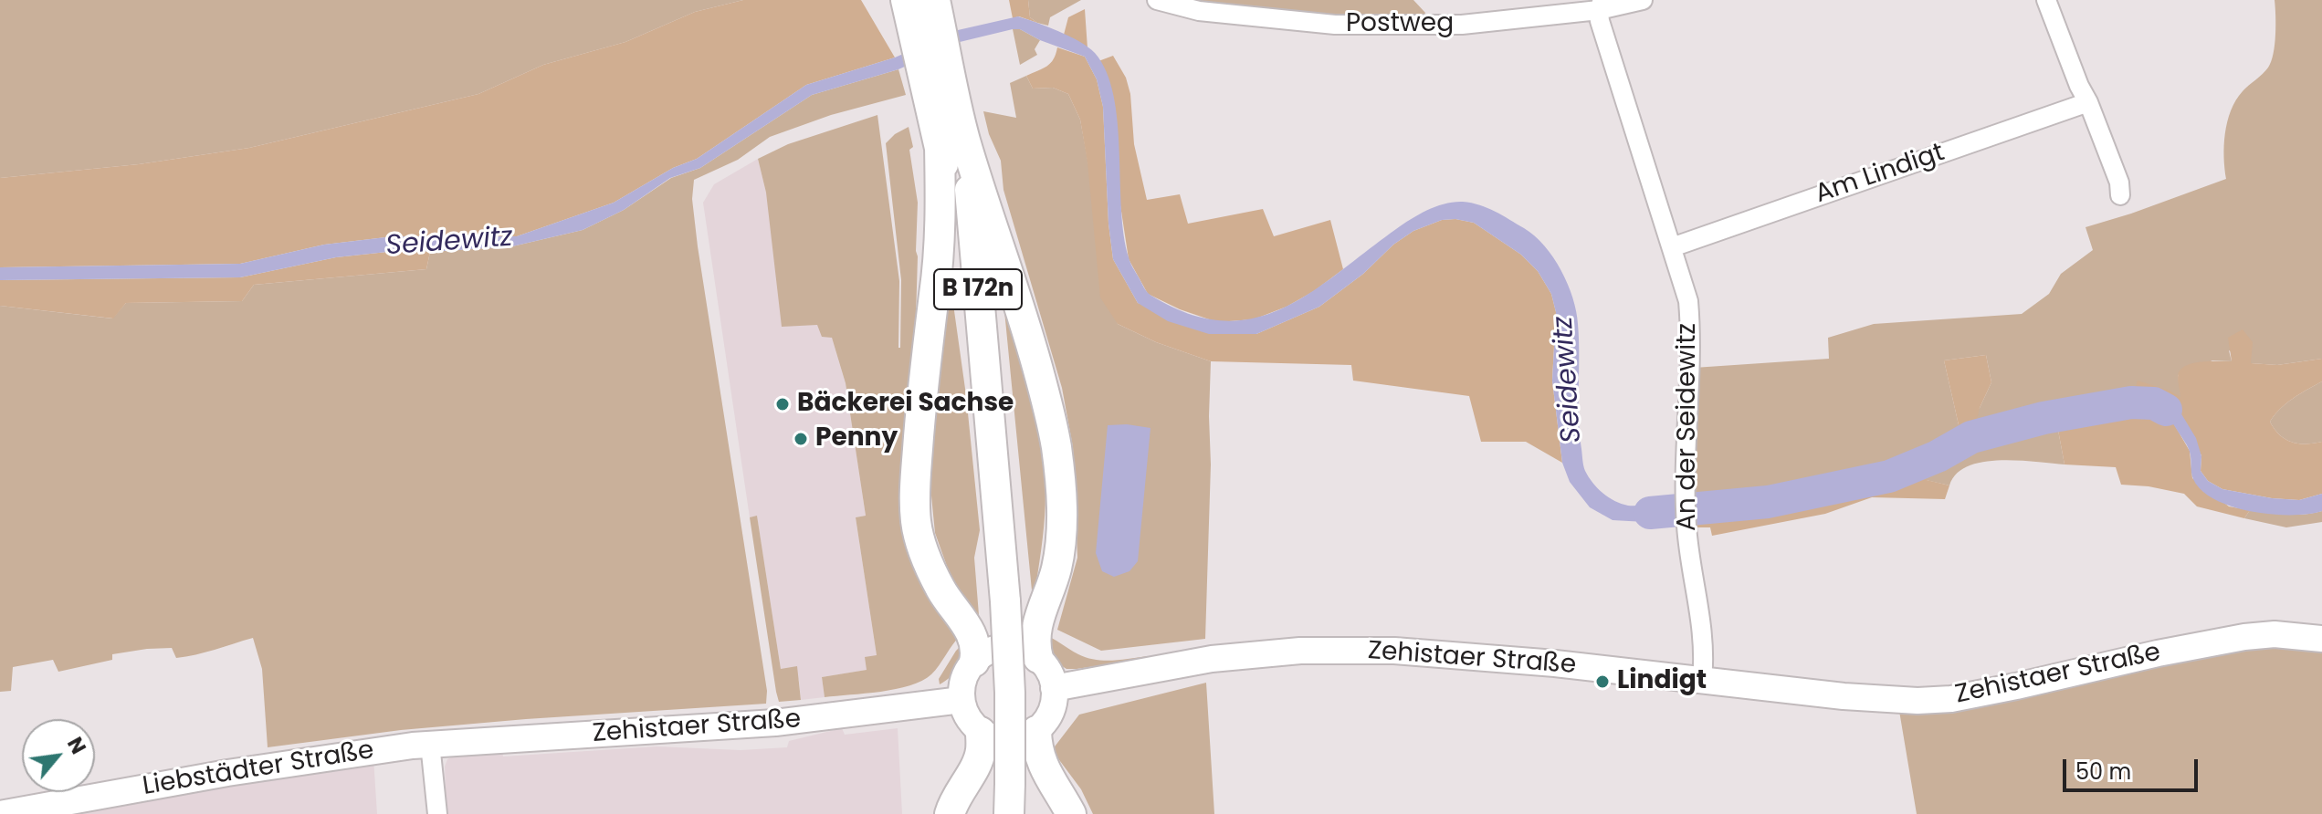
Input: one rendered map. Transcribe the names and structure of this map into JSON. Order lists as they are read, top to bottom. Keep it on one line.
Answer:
{"streets":{"highway":["B 172n"],"main road":["Zehistaer Straße","Liebstädter Straße"],"street":["Postweg","Am Lindigt","An der Seidewitz"]},"crossings":[["Postweg","An der Seidewitz"],["Am Lindigt","An der Seidewitz"],["B 172n","Zehistaer Straße"],["An der Seidewitz","Zehistaer Straße"],["Zehistaer Straße","Liebstädter Straße"]],"water":["Seidewitz"],"places":["Bäckerei Sachse","Penny","Lindigt"],"scale_bar":"50 m","north":"top right"}
